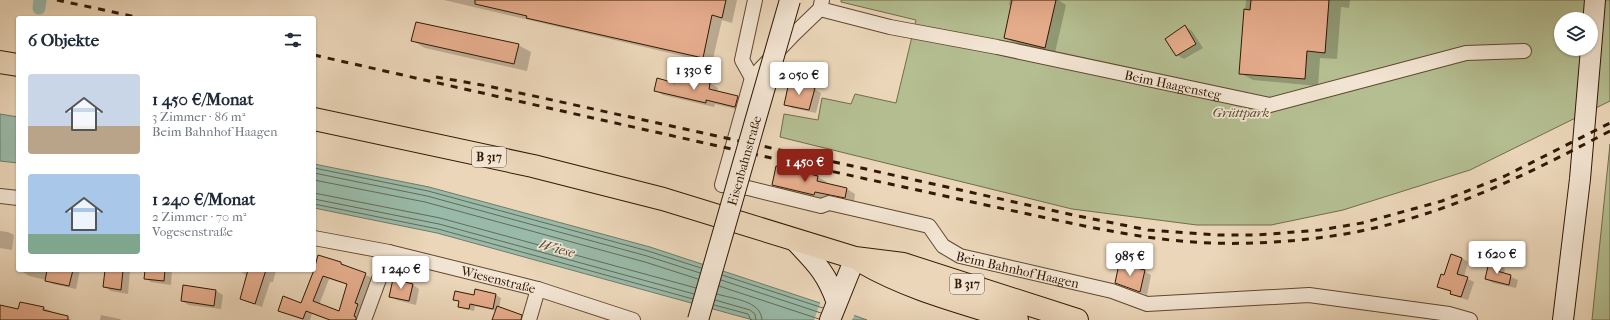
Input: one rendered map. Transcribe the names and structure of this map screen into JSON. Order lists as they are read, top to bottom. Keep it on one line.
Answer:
{"streets":{"main road":["B 317"],"street":["Beim Haagensteg","Eisenbahnstraße","Beim Bahnhof Haagen","Wiesenstraße"]},"crossings":[["Beim Haagensteg","Beim Bahnhof Haagen"]],"water":["Wiese"],"parks":["Grüttpark"],"page":{"heading":"6 Objekte","price":["1 330 €","2 050 €","1 450 €","1 620 €","985 €","1 240 €"],"list":[{"name":"1 450 €/Monat","note":"3 Zimmer · 86 m² · Beim Bahnhof Haagen"},{"name":"1 240 €/Monat","note":"2 Zimmer · 70 m² · Vogesenstraße"}]}}
